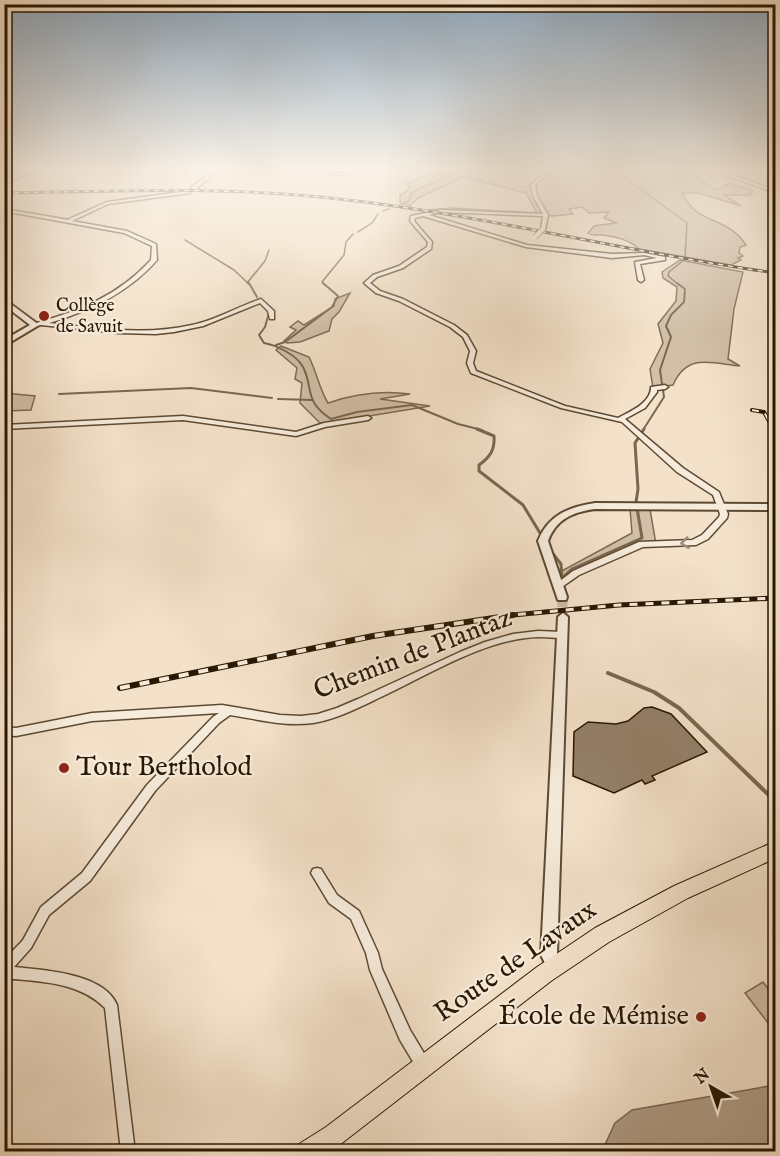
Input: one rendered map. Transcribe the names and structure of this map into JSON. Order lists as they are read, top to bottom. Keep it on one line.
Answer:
{"streets":{"main road":["Route de Lavaux"],"street":["Chemin de Plantaz"]},"places":["Collège de Savuit","Tour Bertholod","École de Mémise"],"north":"top left"}
